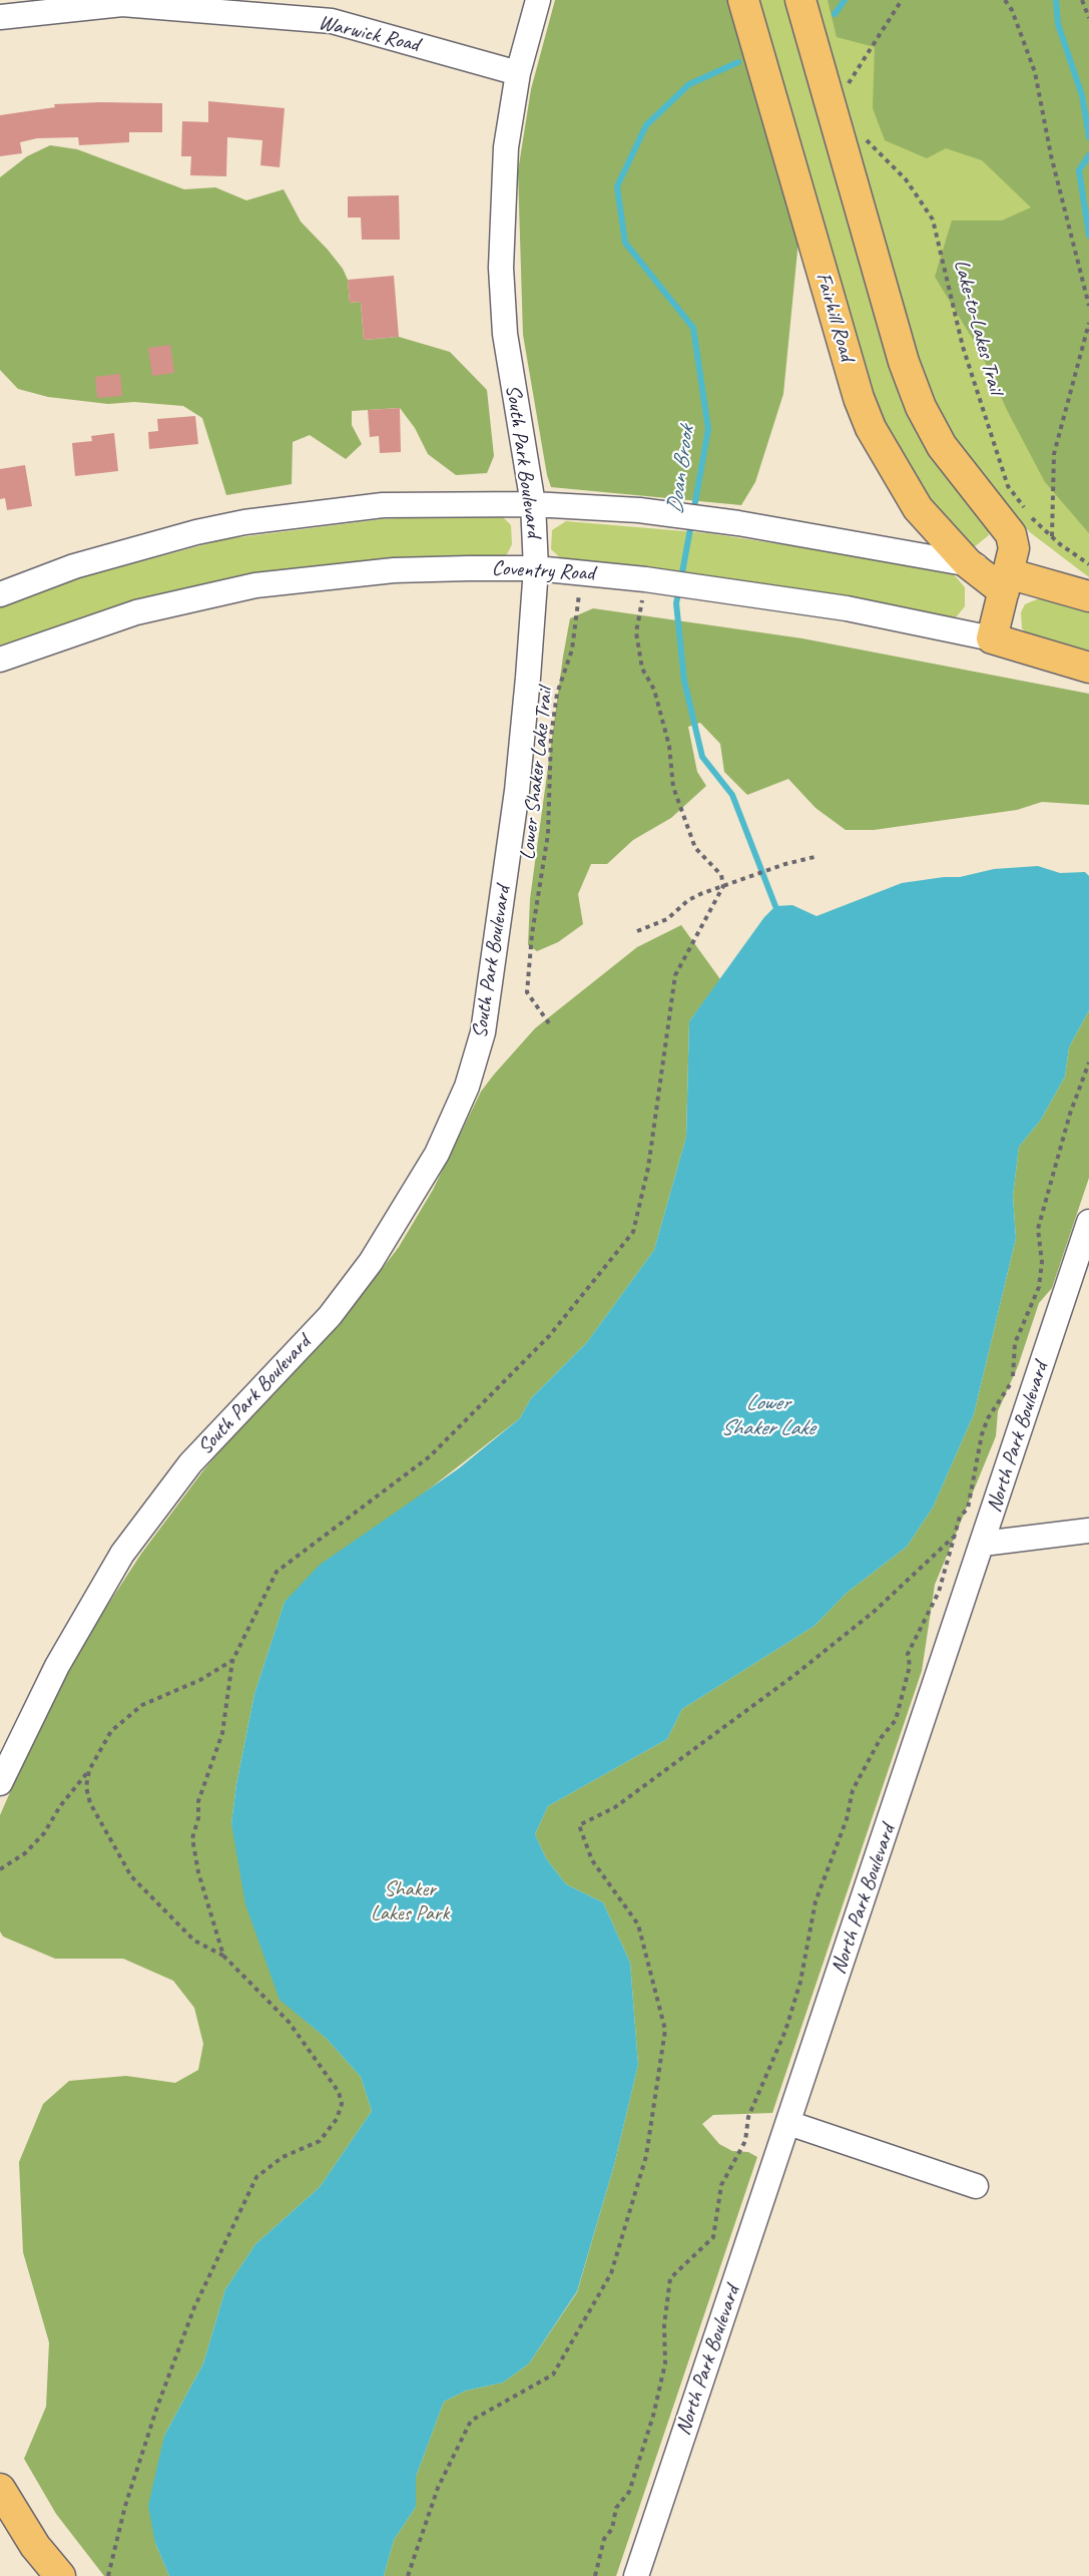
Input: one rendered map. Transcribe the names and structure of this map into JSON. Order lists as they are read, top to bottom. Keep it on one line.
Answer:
{"streets":{"main road":["Fairhill Road","Coventry Road"],"street":["Warwick Road","South Park Boulevard","North Park Boulevard"],"path":["Lake-to-Lakes Trail","Lower Shaker Lake Trail"]},"crossings":[["Warwick Road","South Park Boulevard"],["South Park Boulevard","Coventry Road"]],"water":["Doan Brook","Lower Shaker Lake"],"parks":["Shaker Lakes Park"]}
